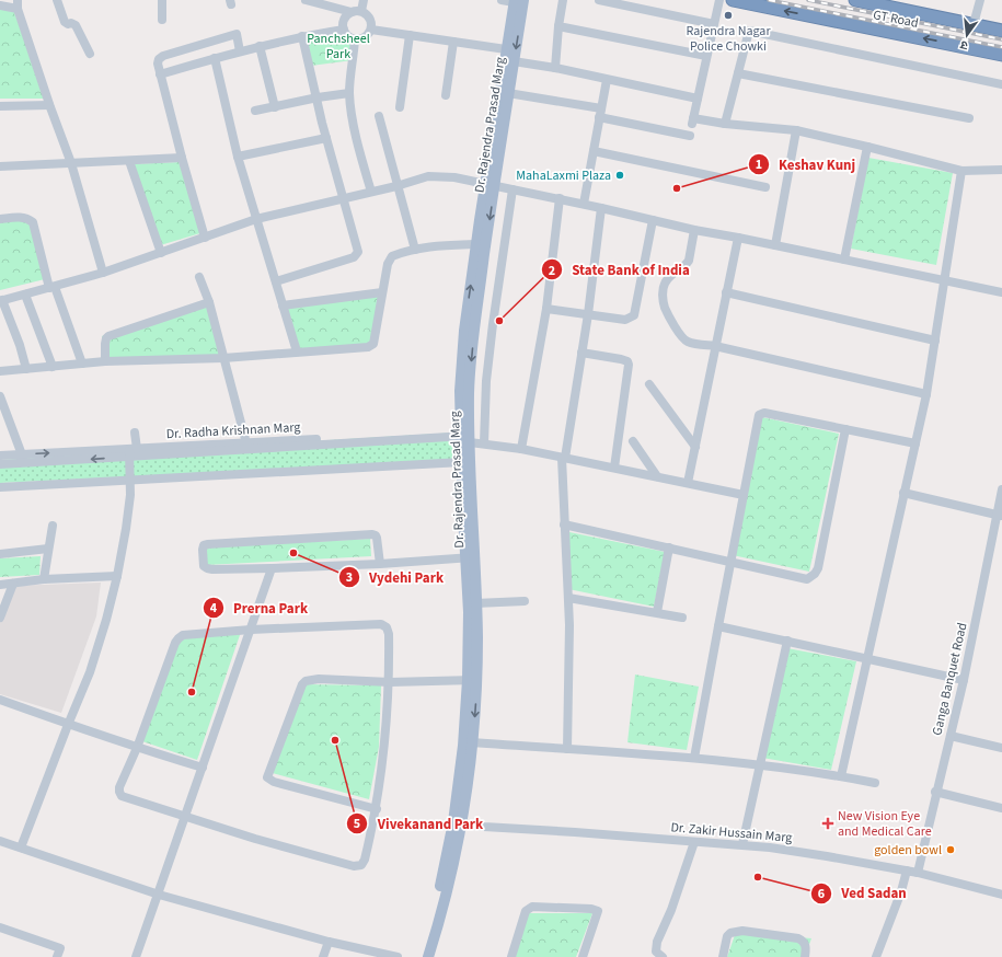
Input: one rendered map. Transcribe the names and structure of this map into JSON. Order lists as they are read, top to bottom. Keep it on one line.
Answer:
{"streets":{"highway":["GT Road"],"main road":["Dr. Rajendra Prasad Marg"],"street":["Dr. Radha Krishnan Marg","Ganga Banquet Road","Dr. Zakir Hussain Marg"]},"crossings":[["Dr. Rajendra Prasad Marg","Dr. Radha Krishnan Marg"],["Dr. Rajendra Prasad Marg","Dr. Zakir Hussain Marg"],["Ganga Banquet Road","Dr. Zakir Hussain Marg"]],"parks":["Panchsheel Park"],"places":{"other":["Rajendra Nagar Police Chowki","MahaLaxmi Plaza","Keshav Kunj","State Bank of India","Vydehi Park","Prerna Park","Vivekanand Park","golden bowl","Ved Sadan"],"health":["New Vision Eye and Medical Care"]},"north":"bottom"}
